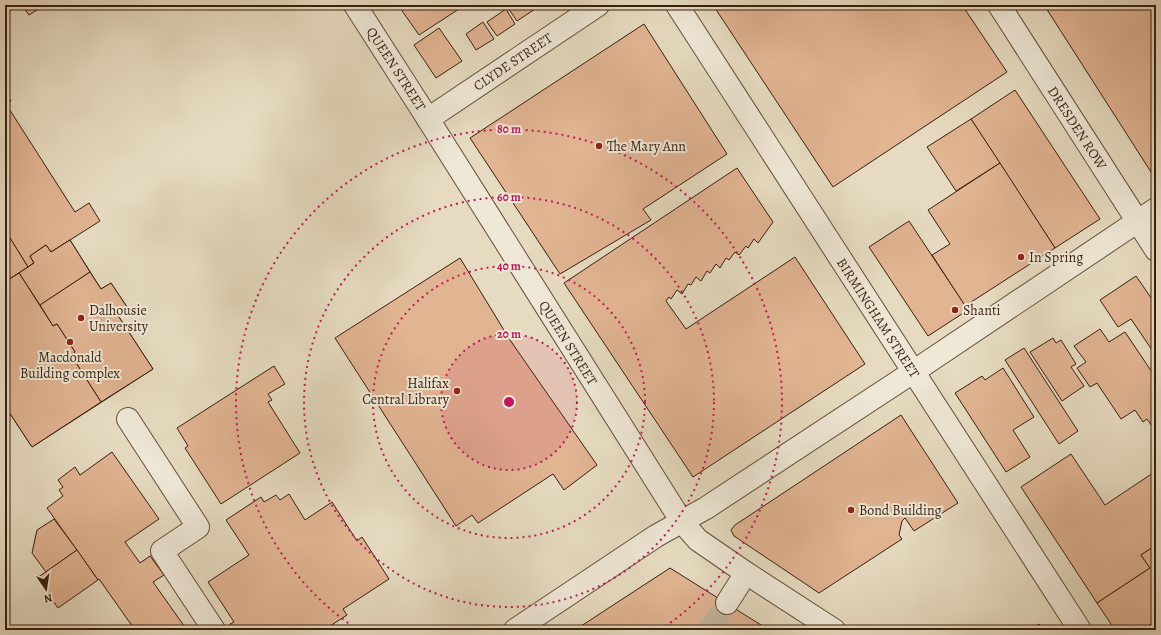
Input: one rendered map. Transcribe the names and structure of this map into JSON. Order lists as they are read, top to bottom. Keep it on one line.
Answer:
{"streets":{"street":["CLYDE STREET","QUEEN STREET","DRESDEN ROW","BIRMINGHAM STREET"]},"crossings":[["CLYDE STREET","QUEEN STREET"]],"places":["The Mary Ann","In Spring","Shanti","Dalhousie University","Macdonald Building complex","Halifax Central Library","Bond Building"],"north":"bottom","rings":["80 m","60 m","40 m","20 m"]}
